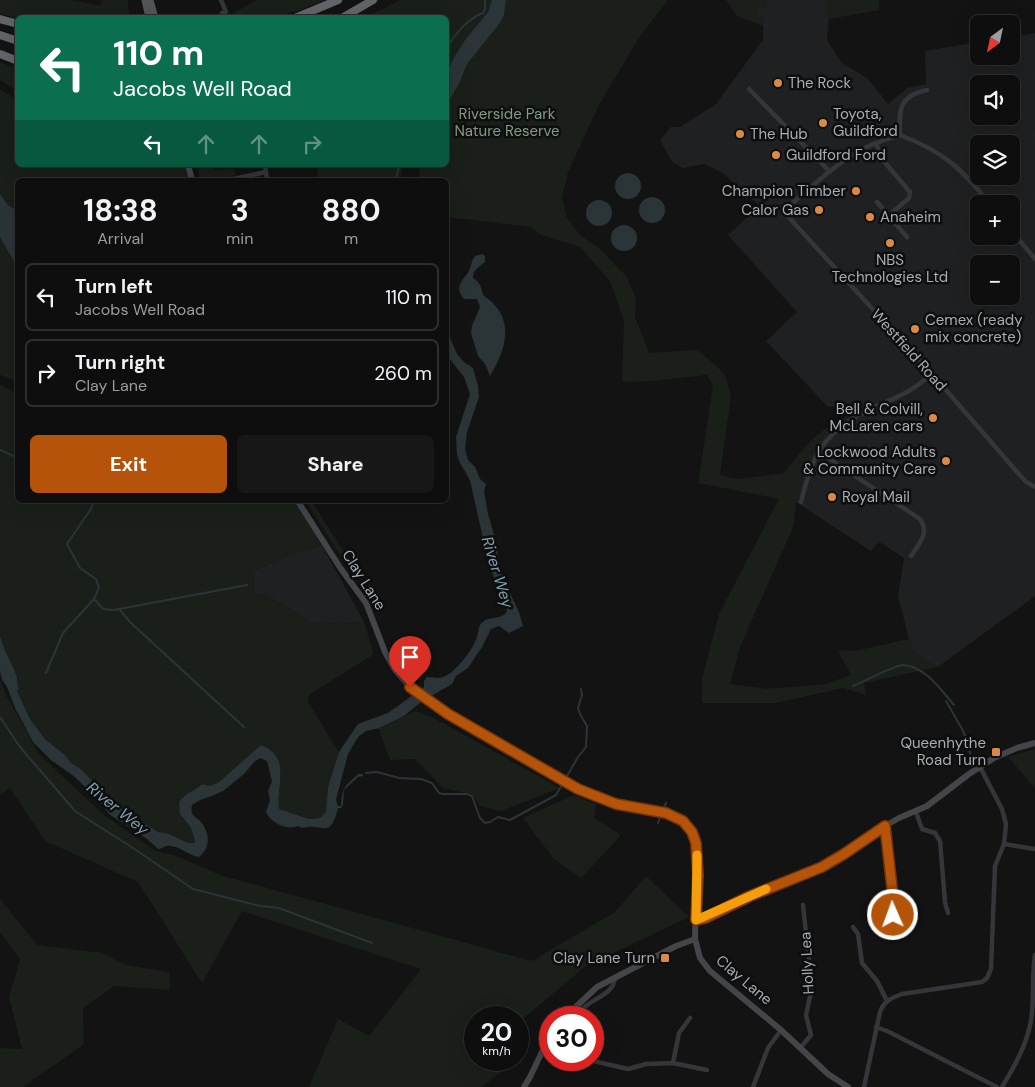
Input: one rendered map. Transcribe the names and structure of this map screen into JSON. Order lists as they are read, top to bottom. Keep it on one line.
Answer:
{"streets":{"street":["Westfield Road","Clay Lane","Holly Lea"]},"crossings":[["Clay Lane","Holly Lea"]],"water":["River Wey"],"parks":["Riverside Park Nature Reserve"],"places":{"other":["The Rock","Toyota, Guildford","The Hub","Guildford Ford","Champion Timber","Calor Gas","Anaheim","NBS Technologies Ltd","Cemex (ready mix concrete)","Bell & Colvill, McLaren cars","Lockwood Adults & Community Care","Royal Mail"],"transit":["Queenhythe Road Turn","Clay Lane Turn"]},"north":"bottom left","page":{"map_buttons":["+","−"],"turn":["110 m","Jacobs Well Road"],"eta":["18:38","Arrival","3","min","880","m"],"list":[{"name":"Turn left","note":"Jacobs Well Road","value":"110 m"},{"name":"Turn right","note":"Clay Lane","value":"260 m"}],"buttons":["Exit","Share"],"speed":"20 km/h","limit":"30"}}
